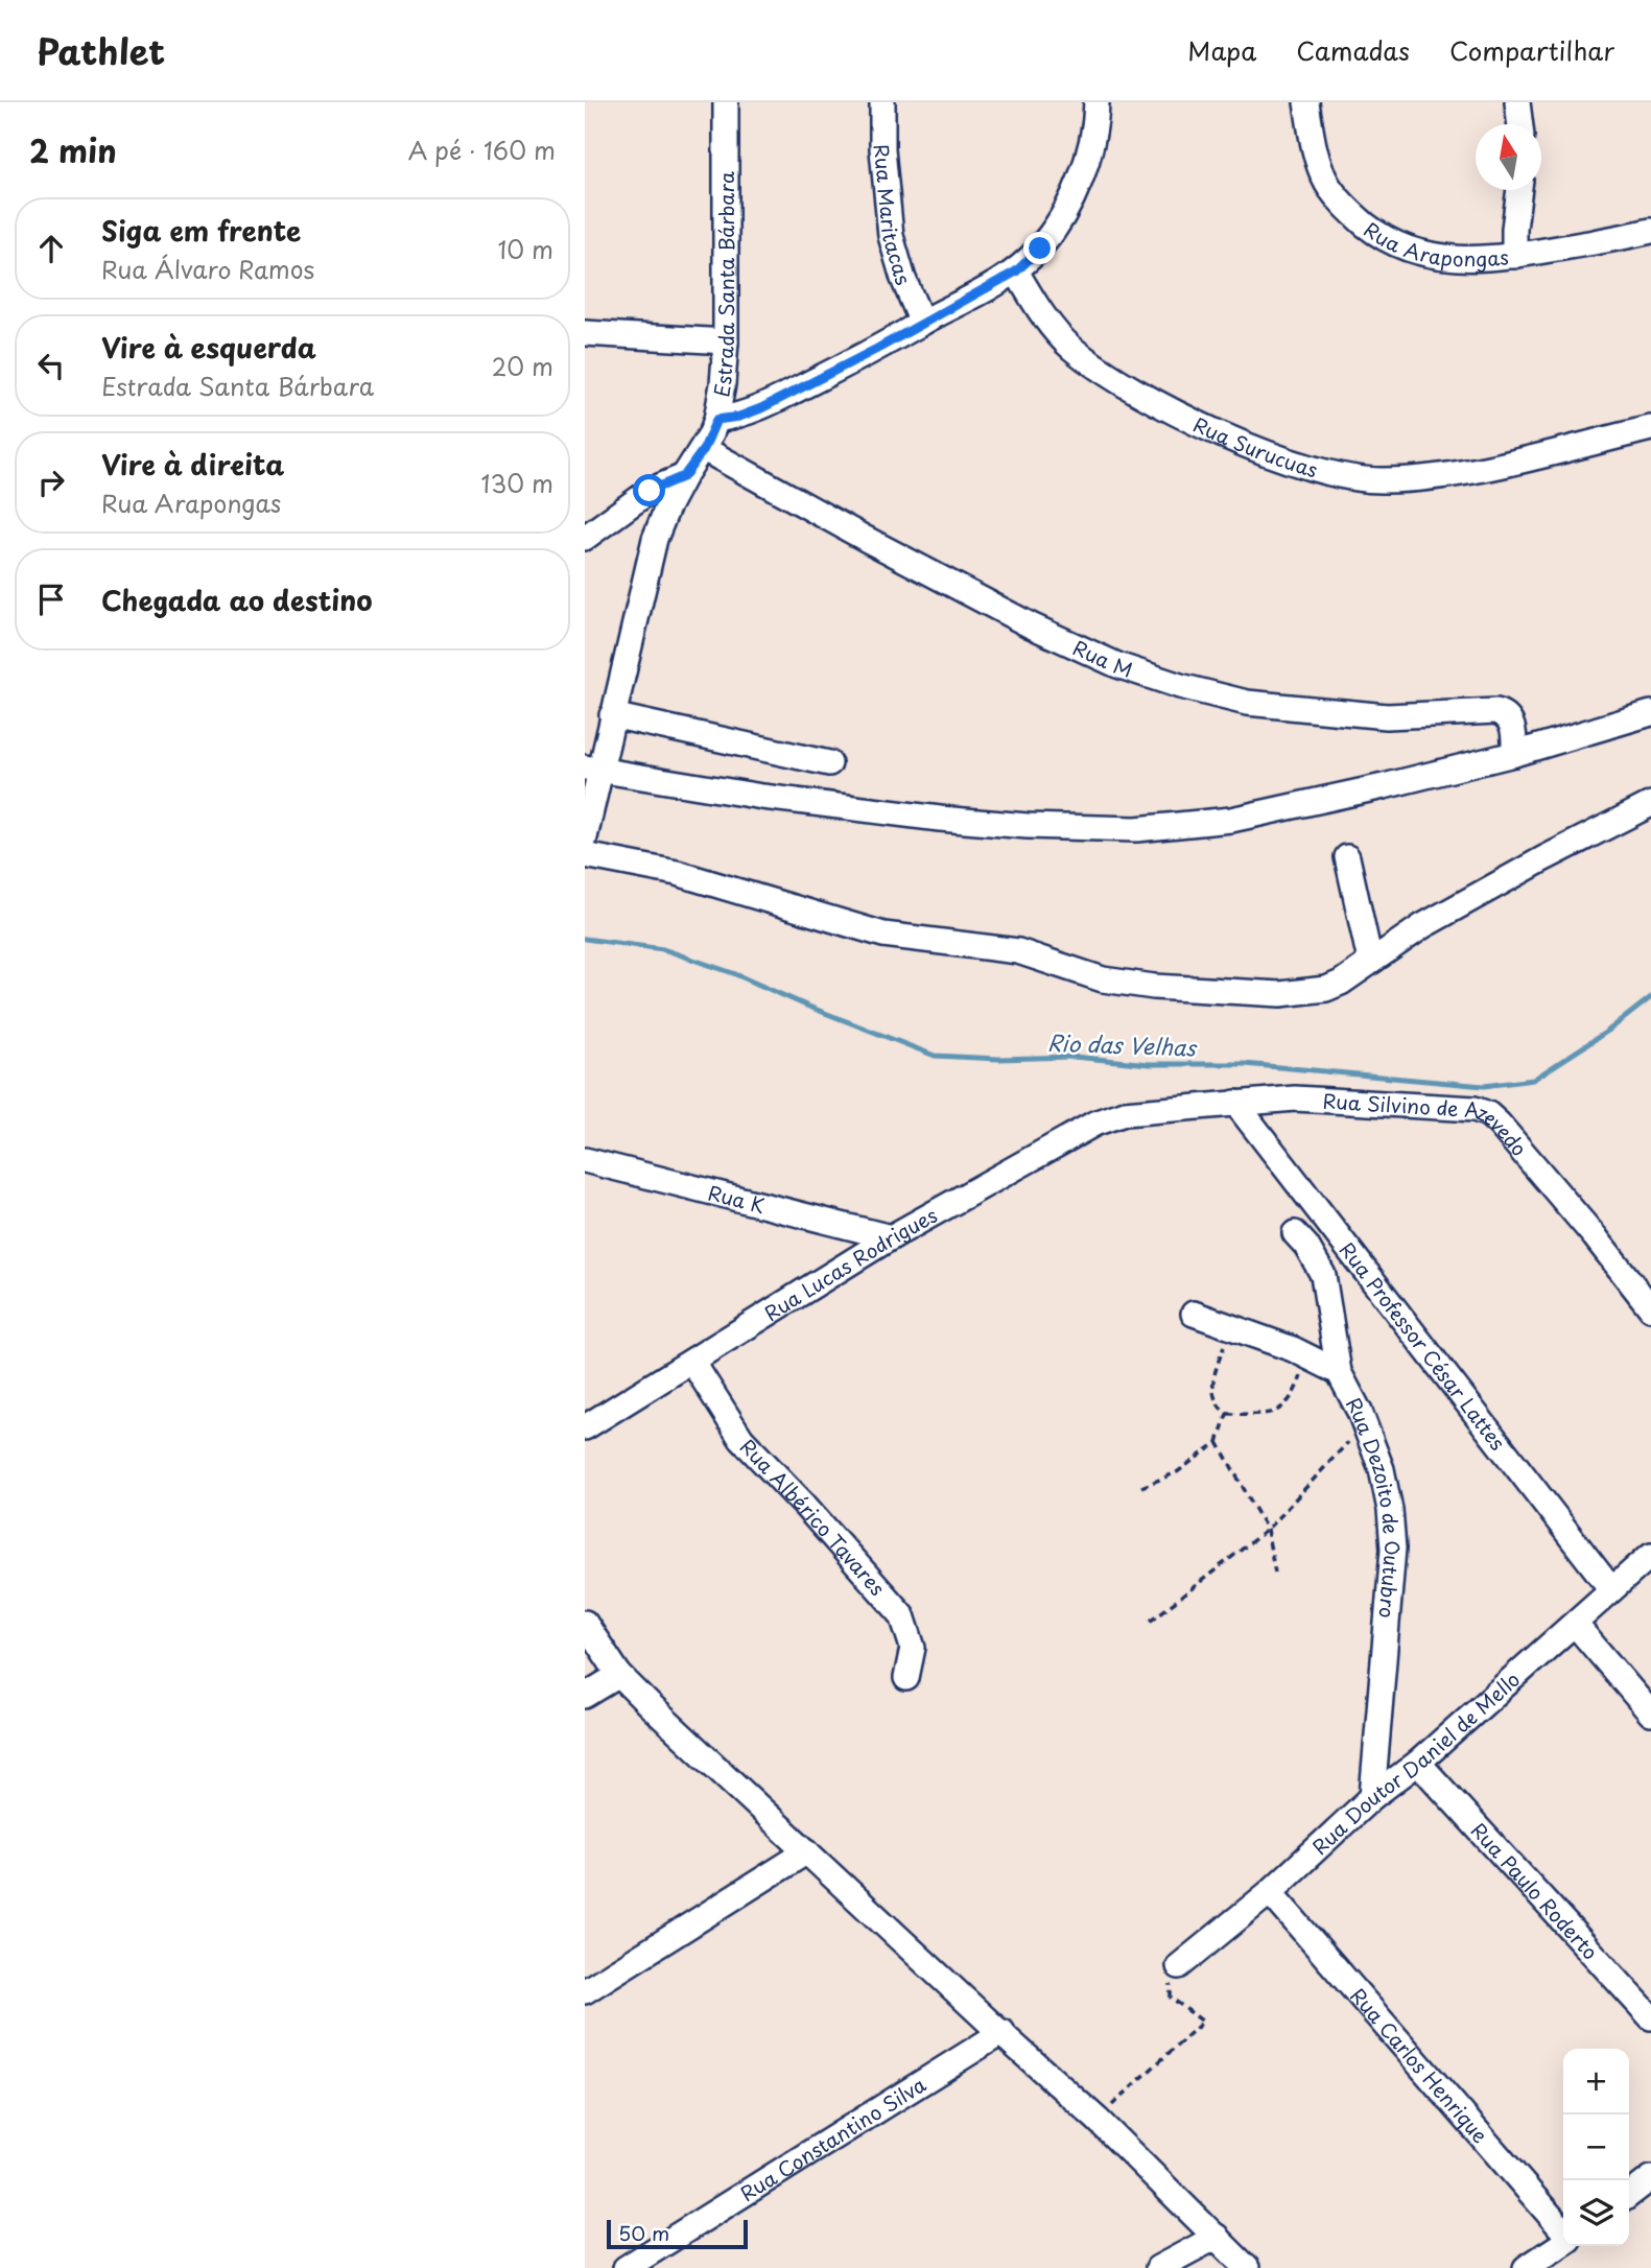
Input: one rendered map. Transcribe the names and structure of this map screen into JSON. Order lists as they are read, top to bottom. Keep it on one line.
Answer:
{"streets":{"street":["Rua Maritacas","Rua Arapongas","Estrada Santa Bárbara","Rua Surucuas","Rua M","Rua Silvino de Azevedo","Rua K","Rua Lucas Rodrigues","Rua Professor César Lattes","Rua Dezoito de Outubro","Rua Albérico Tavares","Rua Doutor Daniel de Mello","Rua Paulo Roderto","Rua Carlos Henrique","Rua Constantino Silva"]},"crossings":[["Estrada Santa Bárbara","Rua M"],["Rua Silvino de Azevedo","Rua Lucas Rodrigues"],["Rua Silvino de Azevedo","Rua Professor César Lattes"],["Rua K","Rua Lucas Rodrigues"],["Rua Lucas Rodrigues","Rua Albérico Tavares"],["Rua Professor César Lattes","Rua Doutor Daniel de Mello"],["Rua Dezoito de Outubro","Rua Doutor Daniel de Mello"],["Rua Doutor Daniel de Mello","Rua Paulo Roderto"],["Rua Doutor Daniel de Mello","Rua Carlos Henrique"]],"water":["Rio das Velhas"],"scale_bar":"50 m","north":"top","page":{"header":"Pathlet","nav":["Mapa","Camadas","Compartilhar"],"heading":["2 min","A pé · 160 m"],"list":[["Siga em frente","Rua Álvaro Ramos","10 m"],["Vire à esquerda","Estrada Santa Bárbara","20 m"],["Vire à direita","Rua Arapongas","130 m"],"Chegada ao destino"],"map_buttons":["+","−"],"scale":"50 m"}}
